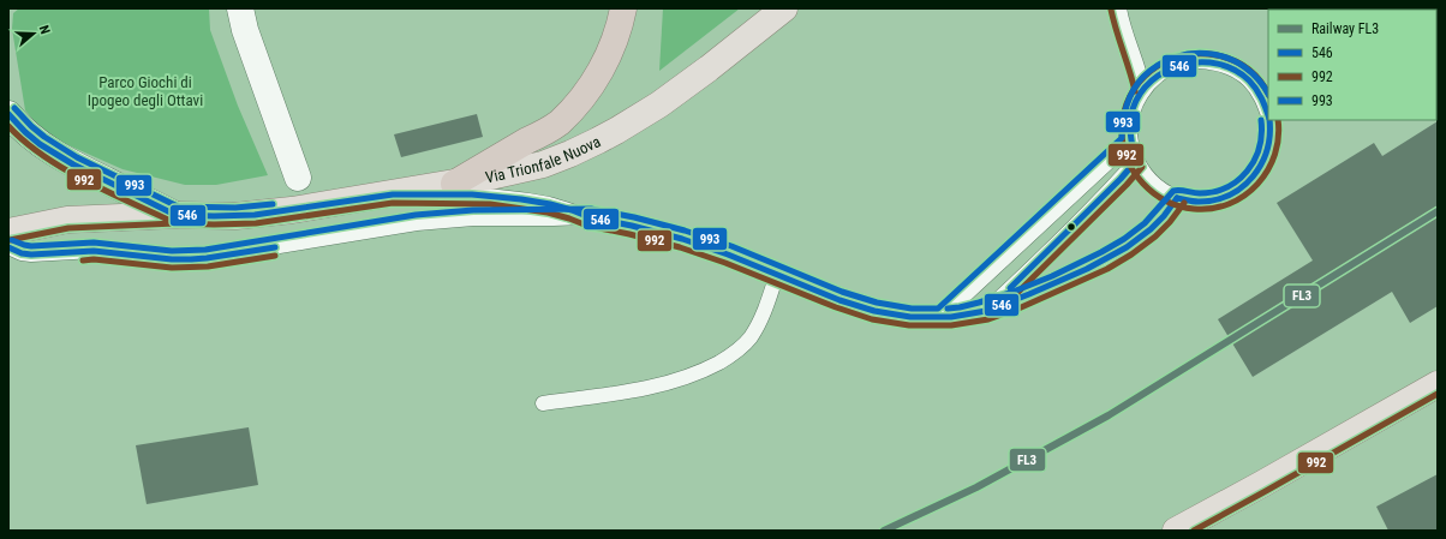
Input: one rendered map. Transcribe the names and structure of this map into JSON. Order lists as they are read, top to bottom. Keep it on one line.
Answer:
{"streets":{"main road":["Via Trionfale Nuova"]},"parks":["Parco Giochi di Ipogeo degli Ottavi"],"lines":["transit line 992","transit line 993","transit line 546","rail line FL3"],"legend":["Railway FL3","546","992","993"],"north":"right"}
